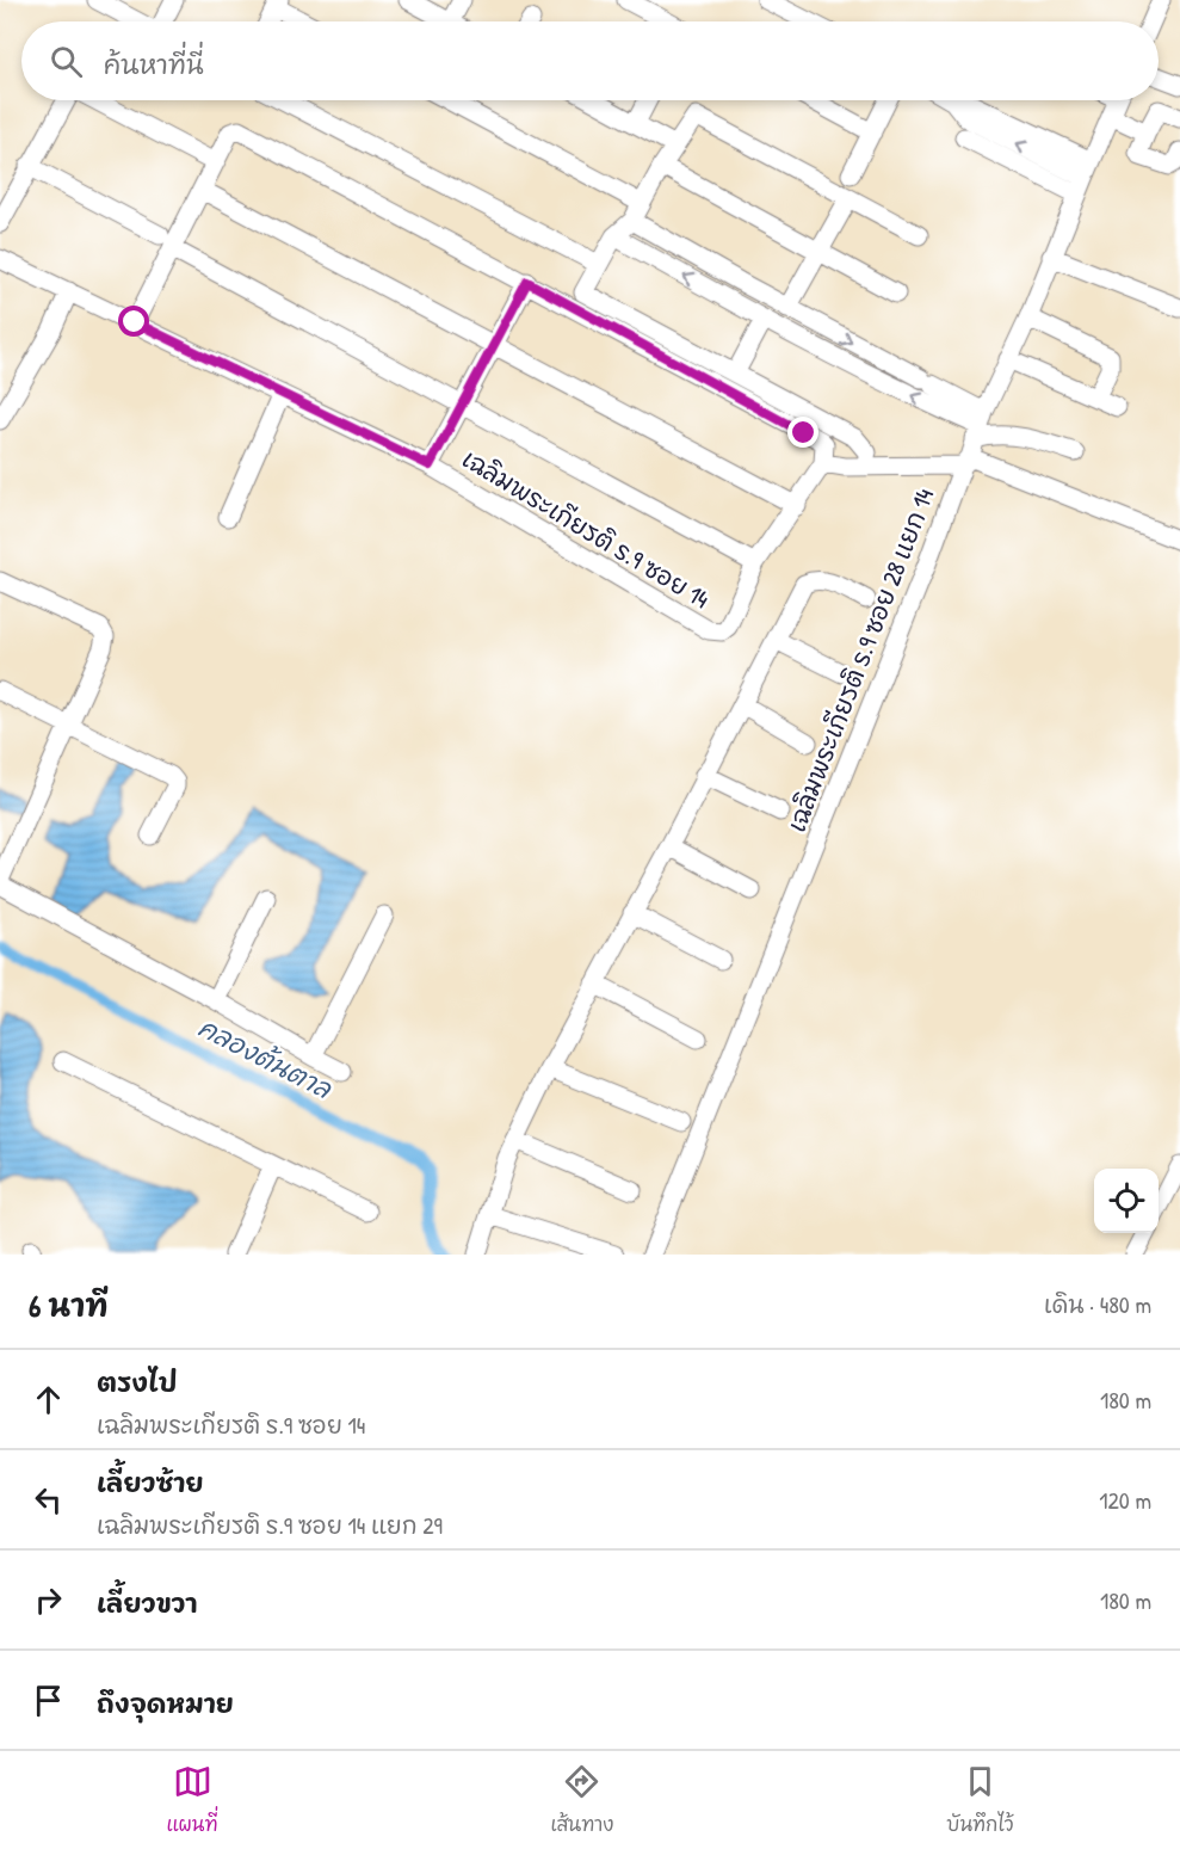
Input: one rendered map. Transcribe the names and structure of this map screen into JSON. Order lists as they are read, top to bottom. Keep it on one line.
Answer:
{"streets":{"street":["เฉลิมพระเกียรติ ร.9 ซอย 14","เฉลิมพระเกียรติ ร.9 ซอย 28 แยก 14"]},"water":["คลองต้นตาล"],"page":{"search":"ค้นหาที่นี่","heading":["6 นาที","เดิน · 480 m"],"list":[["ตรงไป","เฉลิมพระเกียรติ ร.9 ซอย 14","180 m"],["เลี้ยวซ้าย","เฉลิมพระเกียรติ ร.9 ซอย 14 แยก 29","120 m"],["เลี้ยวขวา","180 m"],"ถึงจุดหมาย"],"nav":["แผนที่","เส้นทาง","บันทึกไว้"]}}
